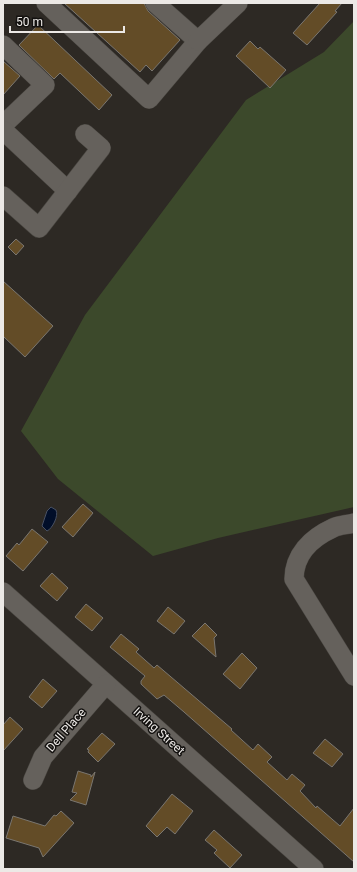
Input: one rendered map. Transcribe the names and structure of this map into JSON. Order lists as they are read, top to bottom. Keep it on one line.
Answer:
{"streets":{"street":["Dell Place","Irving Street"]},"crossings":[["Dell Place","Irving Street"]],"scale_bar":"50 m"}
